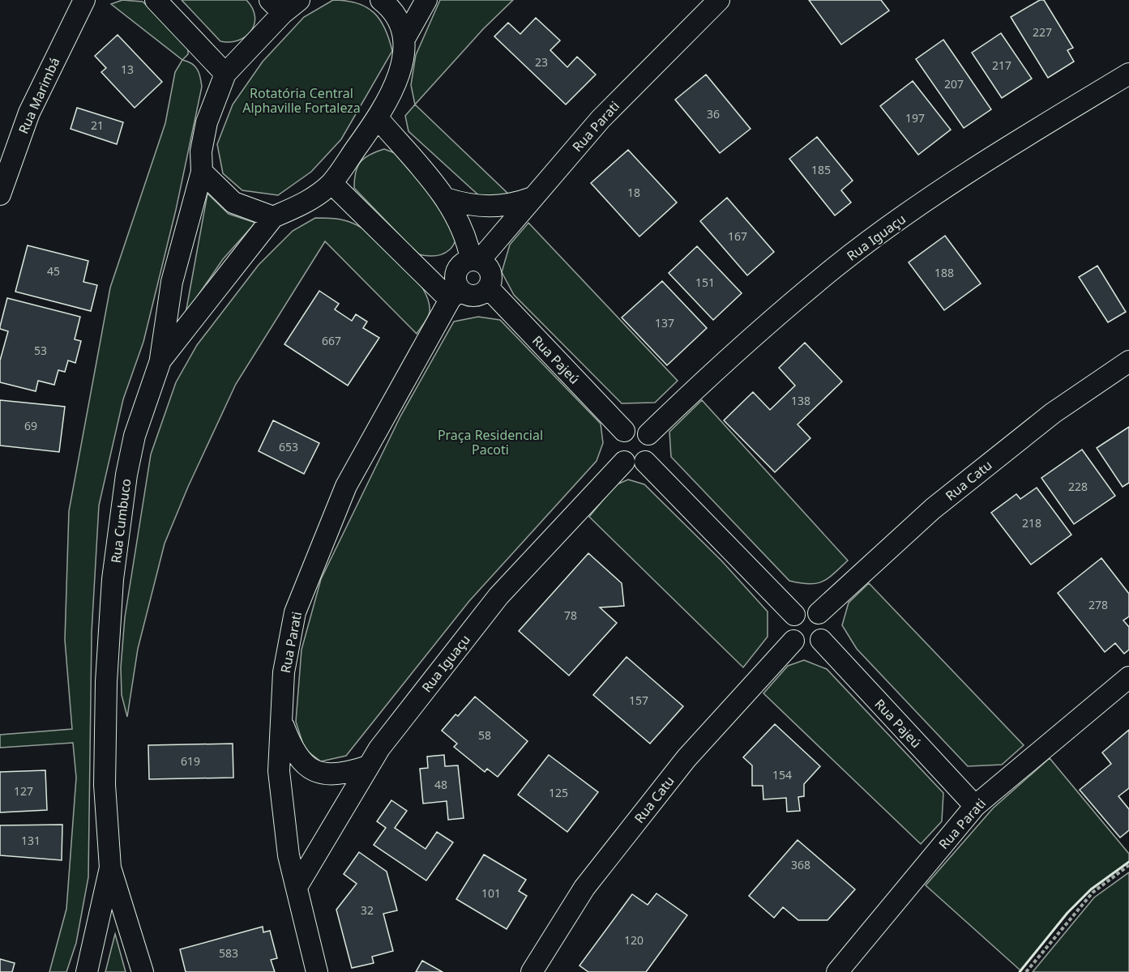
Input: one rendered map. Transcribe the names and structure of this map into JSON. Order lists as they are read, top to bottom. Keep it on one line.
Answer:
{"streets":{"street":["Rua Marimbá","Rua Parati","Rua Iguaçu","Rua Pajeú","Rua Catu","Rua Cumbuco"]},"crossings":[["Rua Parati","Rua Iguaçu"],["Rua Parati","Rua Pajeú"],["Rua Iguaçu","Rua Pajeú"],["Rua Pajeú","Rua Catu"]],"parks":["Rotatória Central Alphaville Fortaleza","Praça Residencial Pacoti"],"house_numbers":["227","23","217","13","207","36","197","21","185","18","167","45","188","151","137","667","53","138","69","653","228","218","278","78","157","58","619","154","48","127","125","131","368","101","32","120","583"]}
